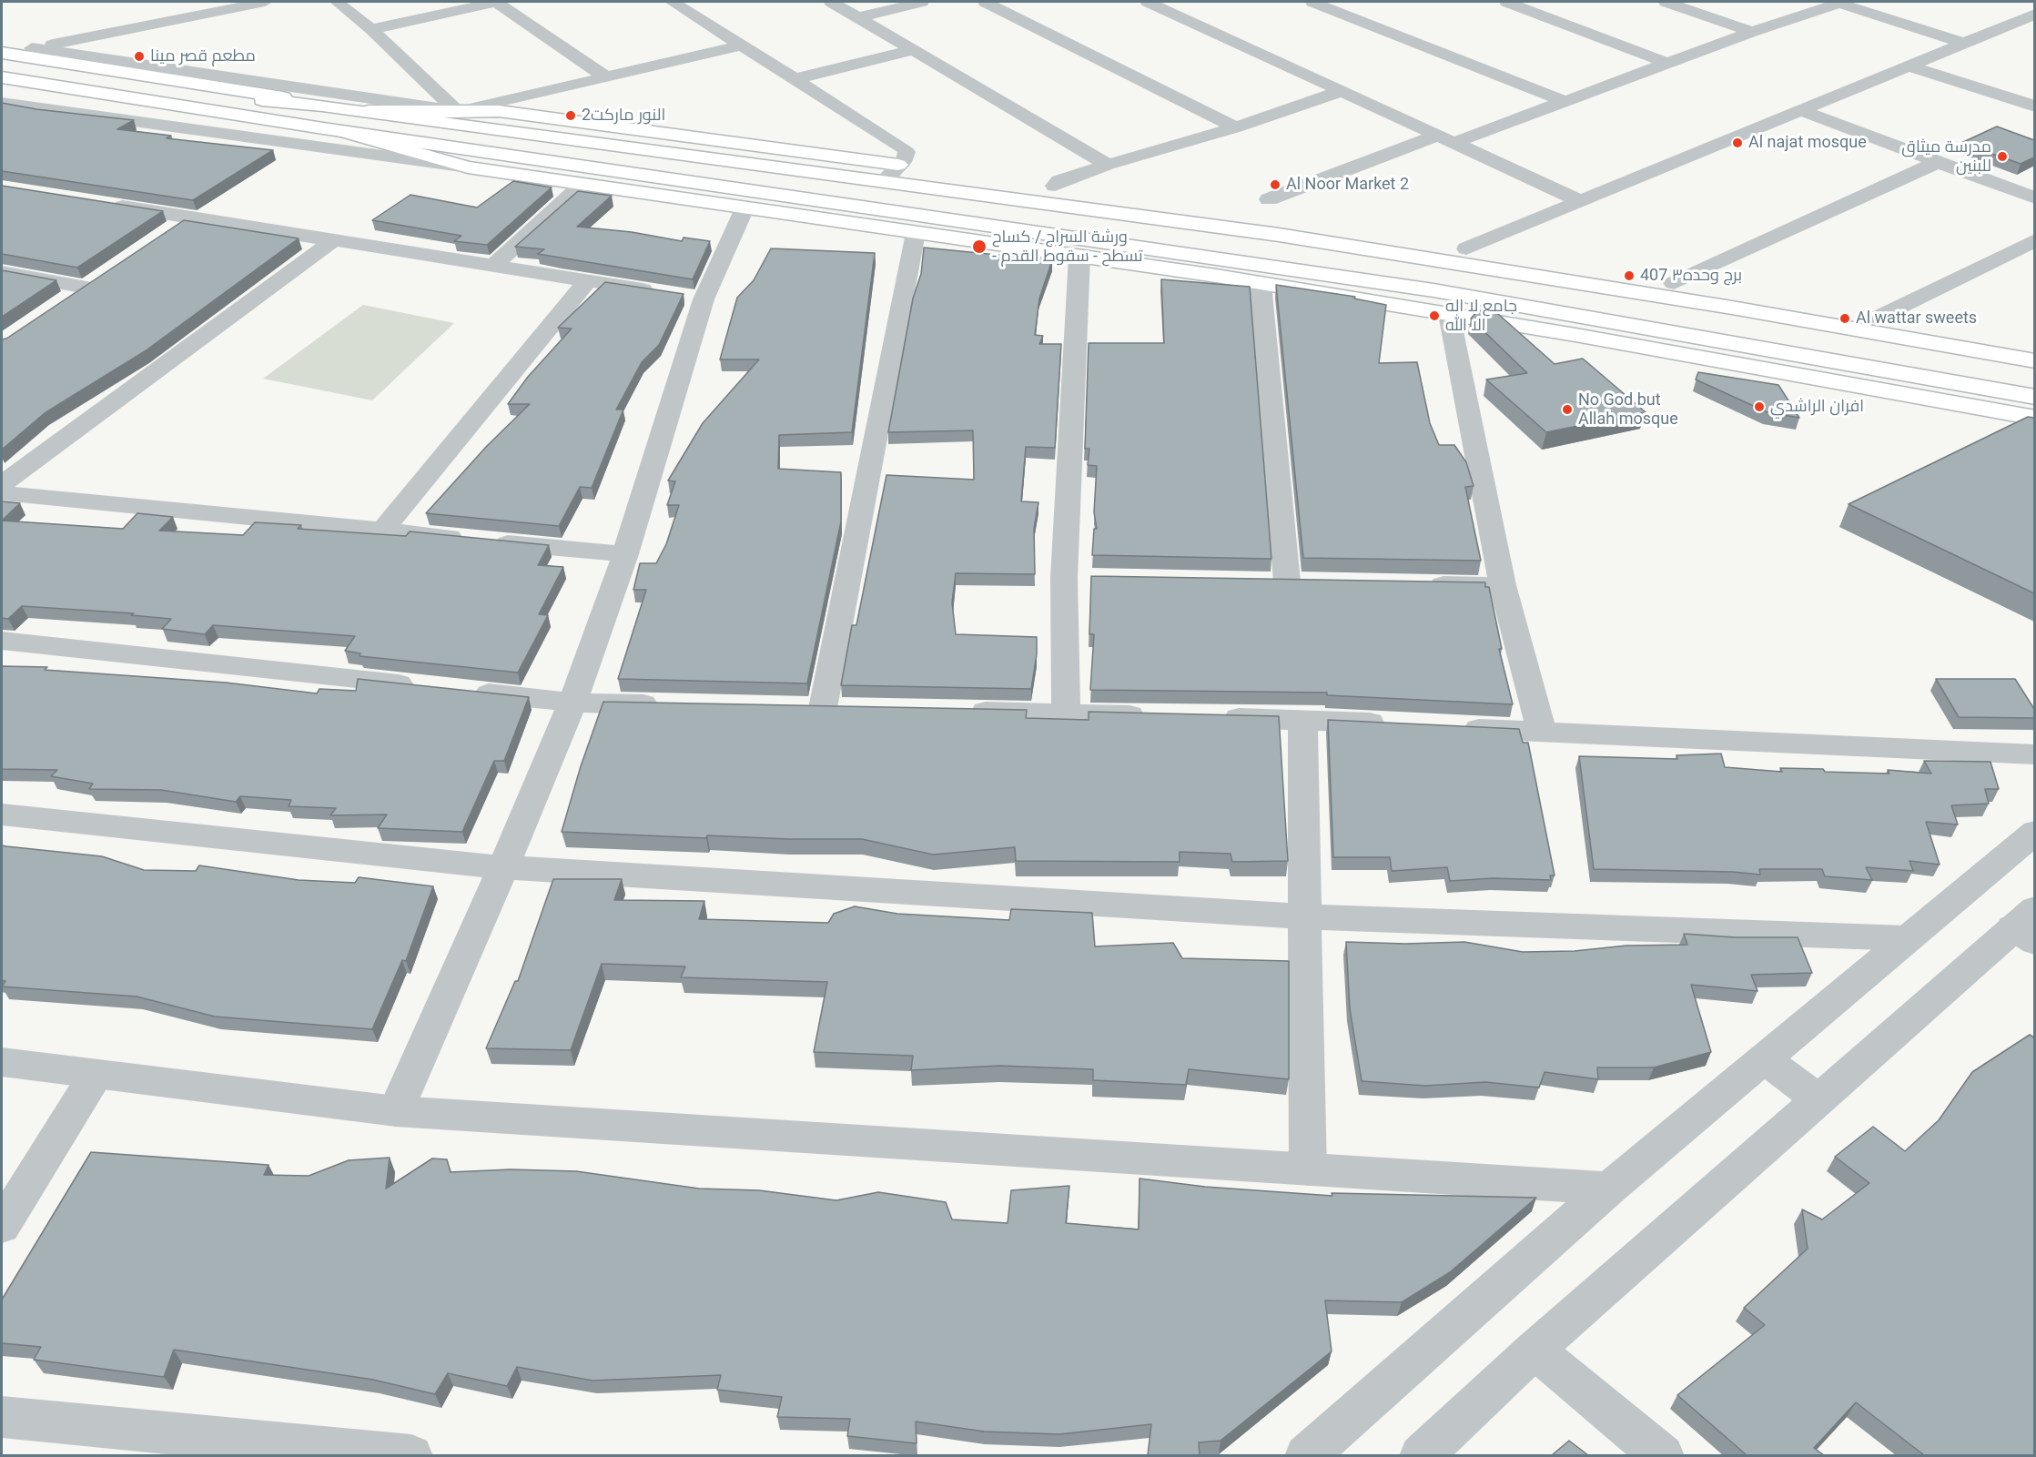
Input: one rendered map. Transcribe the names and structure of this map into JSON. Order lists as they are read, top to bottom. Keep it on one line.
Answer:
{"places":["مطعم قصر مينا","النور ماركت2","Al najat mosque","مدرسة ميثاق للبنين","Al Noor Market 2","ورشة السراج / كساح - تسطح - سقوط القدم","برج وحده٣ 407","جامع لا اله الا الله","Al wattar sweets","افران الراشدي","No God but Allah mosque"]}
